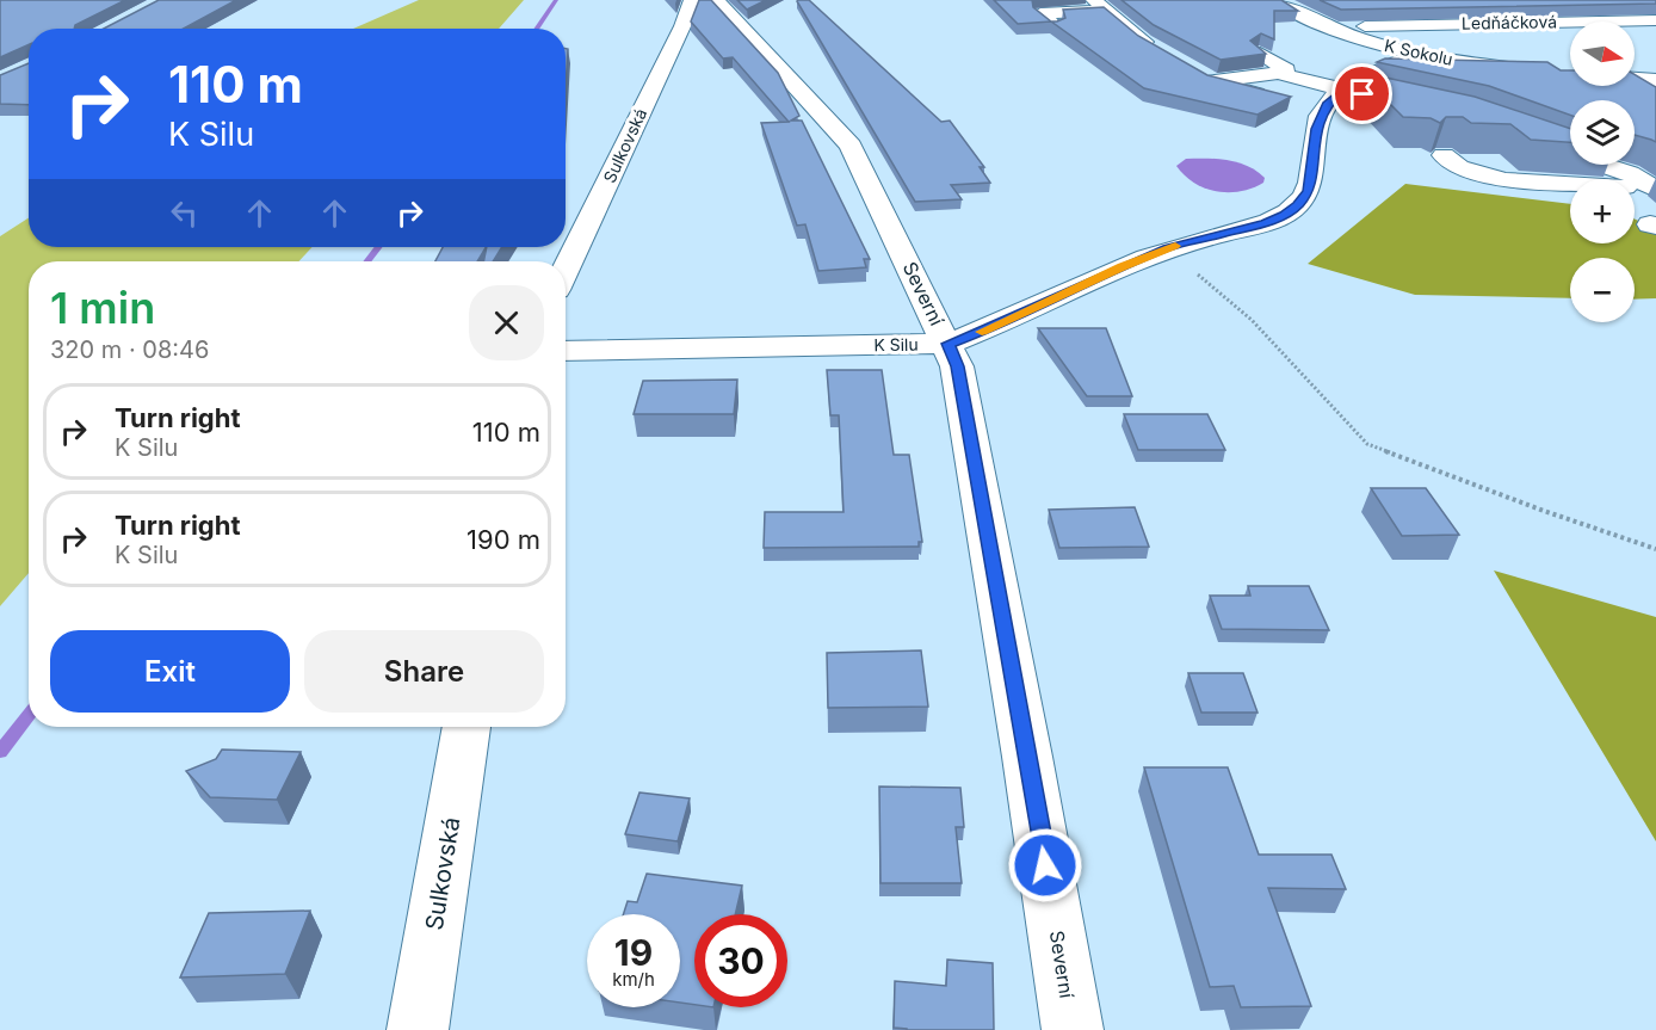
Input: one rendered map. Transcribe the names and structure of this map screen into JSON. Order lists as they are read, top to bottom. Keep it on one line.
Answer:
{"streets":{"street":["Ledňáčková","K Sokolu","Sulkovská","Severní","K Silu"]},"crossings":[["K Sokolu","K Silu"],["Severní","K Silu"]],"north":"right","page":{"map_buttons":["+","−"],"turn":["110 m","K Silu"],"heading":["1 min","320 m · 08:46"],"list":[{"name":"Turn right","note":"K Silu","value":"110 m"},{"name":"Turn right","note":"K Silu","value":"190 m"}],"buttons":["Exit","Share"],"speed":"19 km/h","limit":"30"}}
